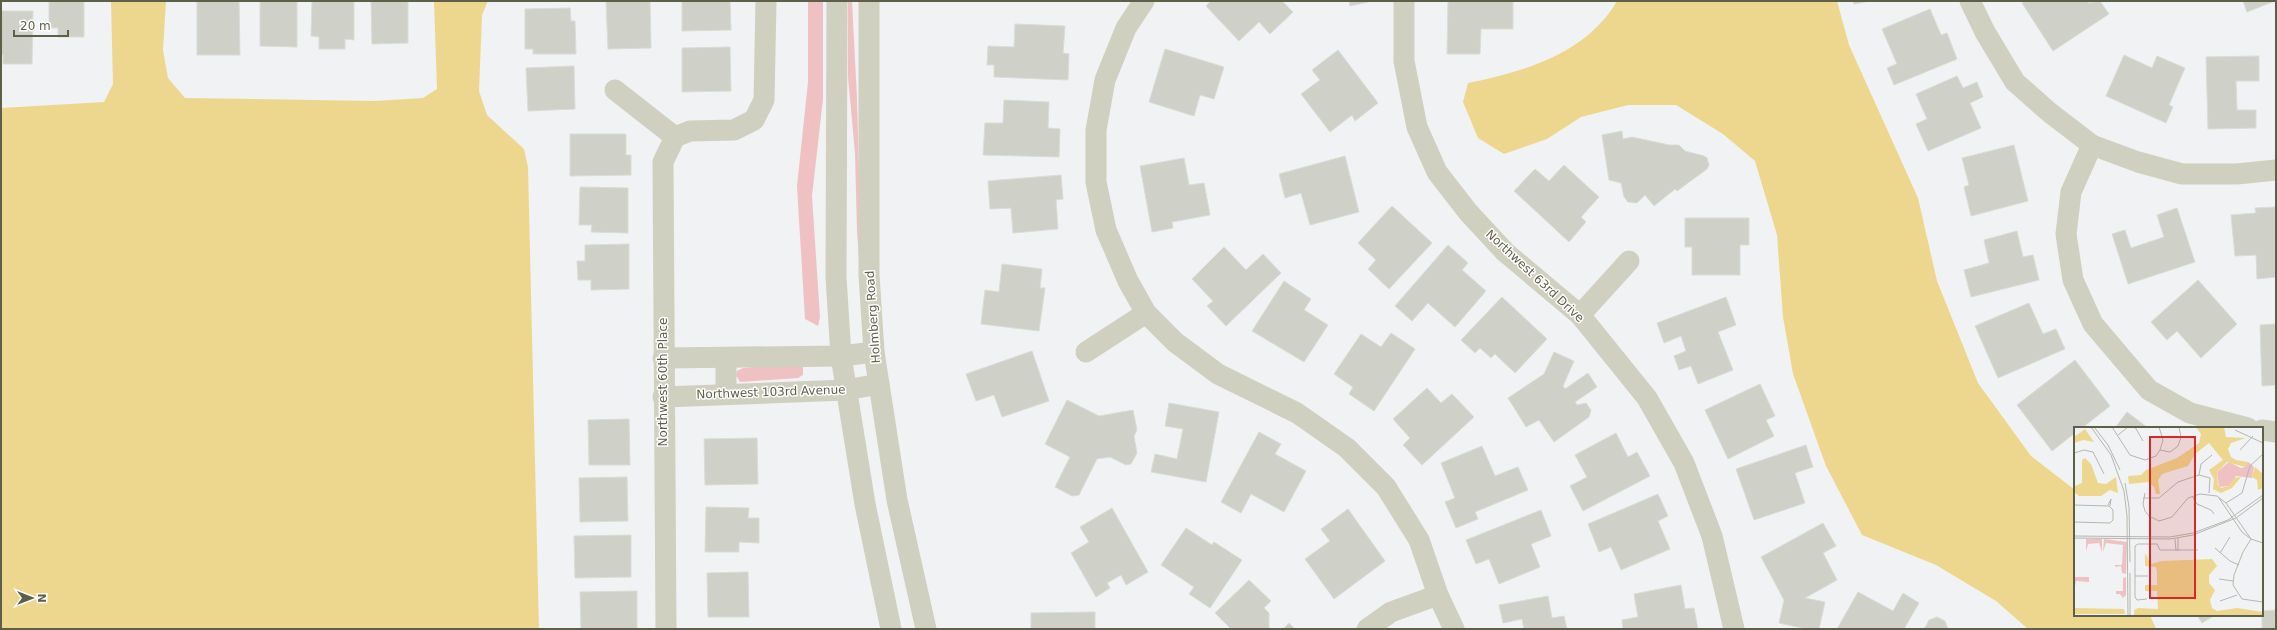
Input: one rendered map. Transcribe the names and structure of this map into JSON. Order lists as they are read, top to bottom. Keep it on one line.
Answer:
{"streets":{"street":["Northwest 63rd Drive","Holmberg Road","Northwest 60th Place","Northwest 103rd Avenue"]},"crossings":[["Holmberg Road","Northwest 103rd Avenue"],["Northwest 60th Place","Northwest 103rd Avenue"]],"scale_bar":"20 m","north":"right"}
